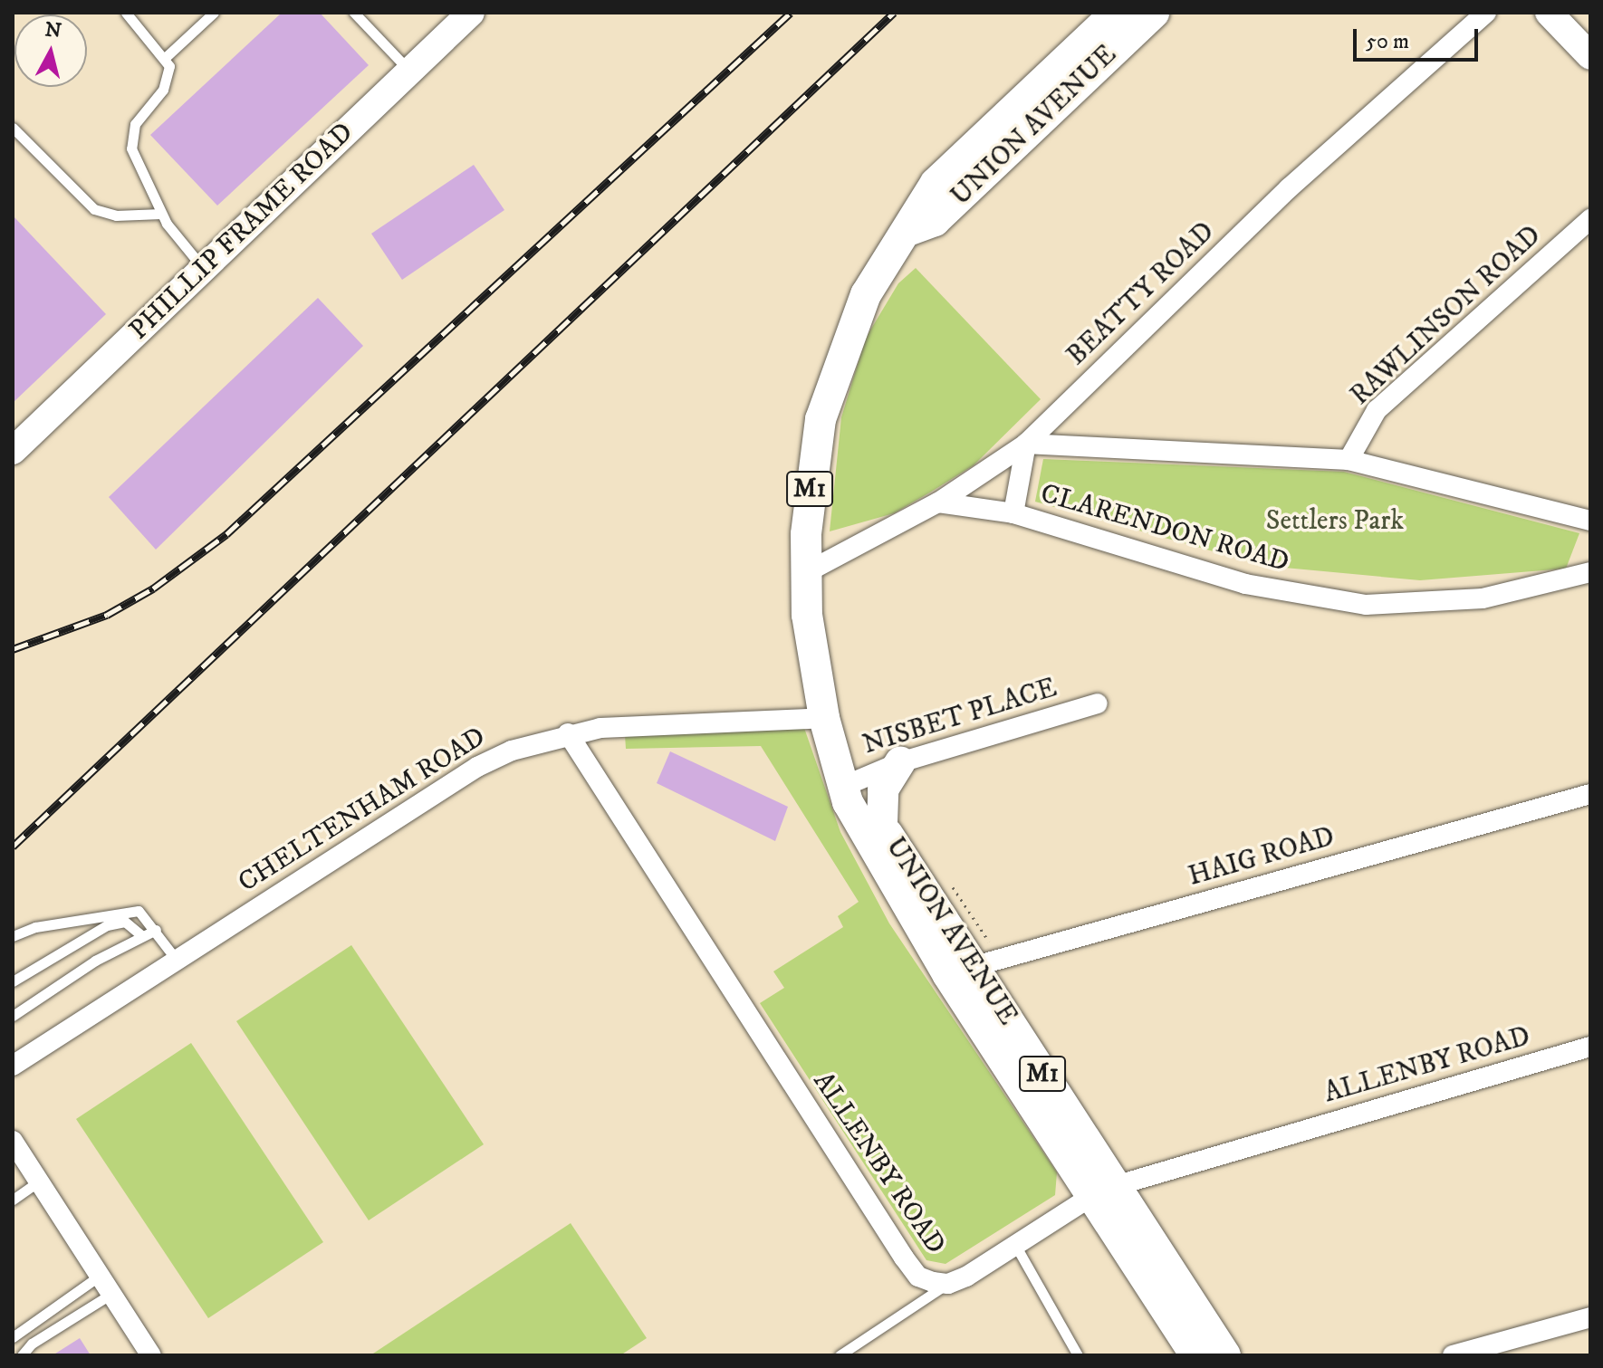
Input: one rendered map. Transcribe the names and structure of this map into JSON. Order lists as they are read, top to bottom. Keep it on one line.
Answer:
{"streets":{"main road":["UNION AVENUE","M1"],"street":["PHILLIP FRAME ROAD","BEATTY ROAD","RAWLINSON ROAD","CLARENDON ROAD","NISBET PLACE","CHELTENHAM ROAD","HAIG ROAD","ALLENBY ROAD"]},"crossings":[["UNION AVENUE","BEATTY ROAD"],["UNION AVENUE","NISBET PLACE"],["UNION AVENUE","CHELTENHAM ROAD"],["UNION AVENUE","HAIG ROAD"],["UNION AVENUE","ALLENBY ROAD"],["BEATTY ROAD","CLARENDON ROAD"],["RAWLINSON ROAD","CLARENDON ROAD"],["CHELTENHAM ROAD","ALLENBY ROAD"]],"parks":["Settlers Park"],"scale_bar":"50 m","north":"top"}
